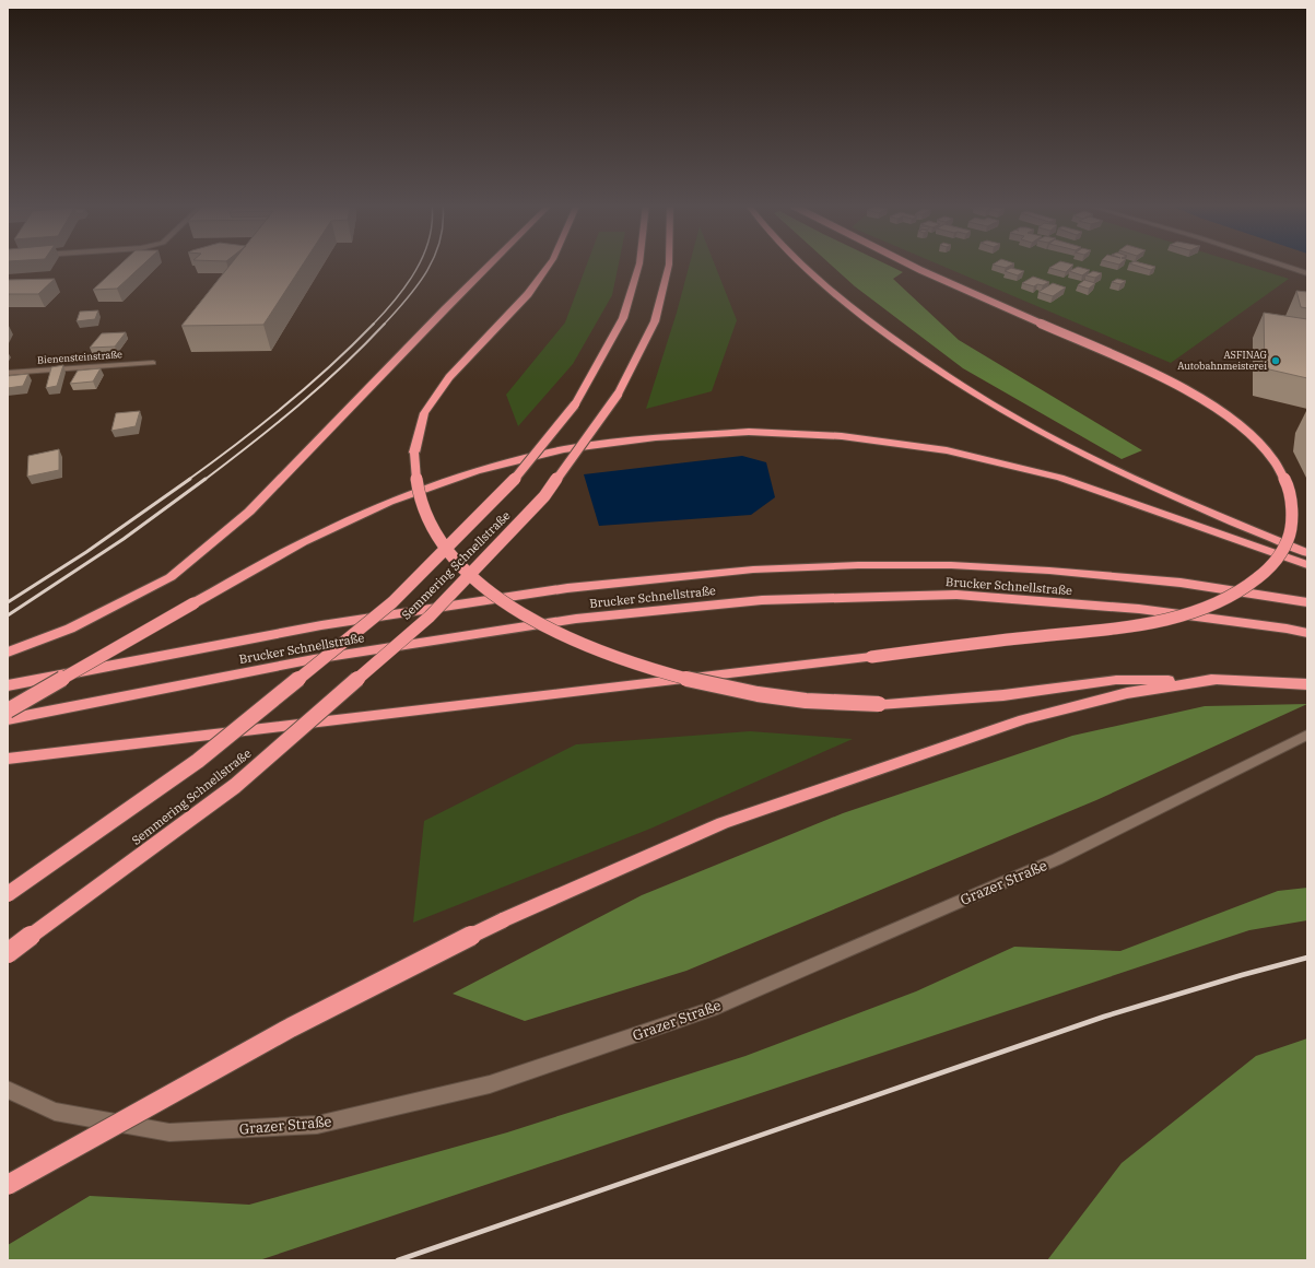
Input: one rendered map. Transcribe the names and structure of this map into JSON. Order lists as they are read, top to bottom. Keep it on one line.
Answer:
{"streets":{"highway":["Semmering Schnellstraße","Brucker Schnellstraße"],"street":["Bienensteinstraße","Grazer Straße"]},"places":["ASFINAG Autobahnmeisterei"]}
